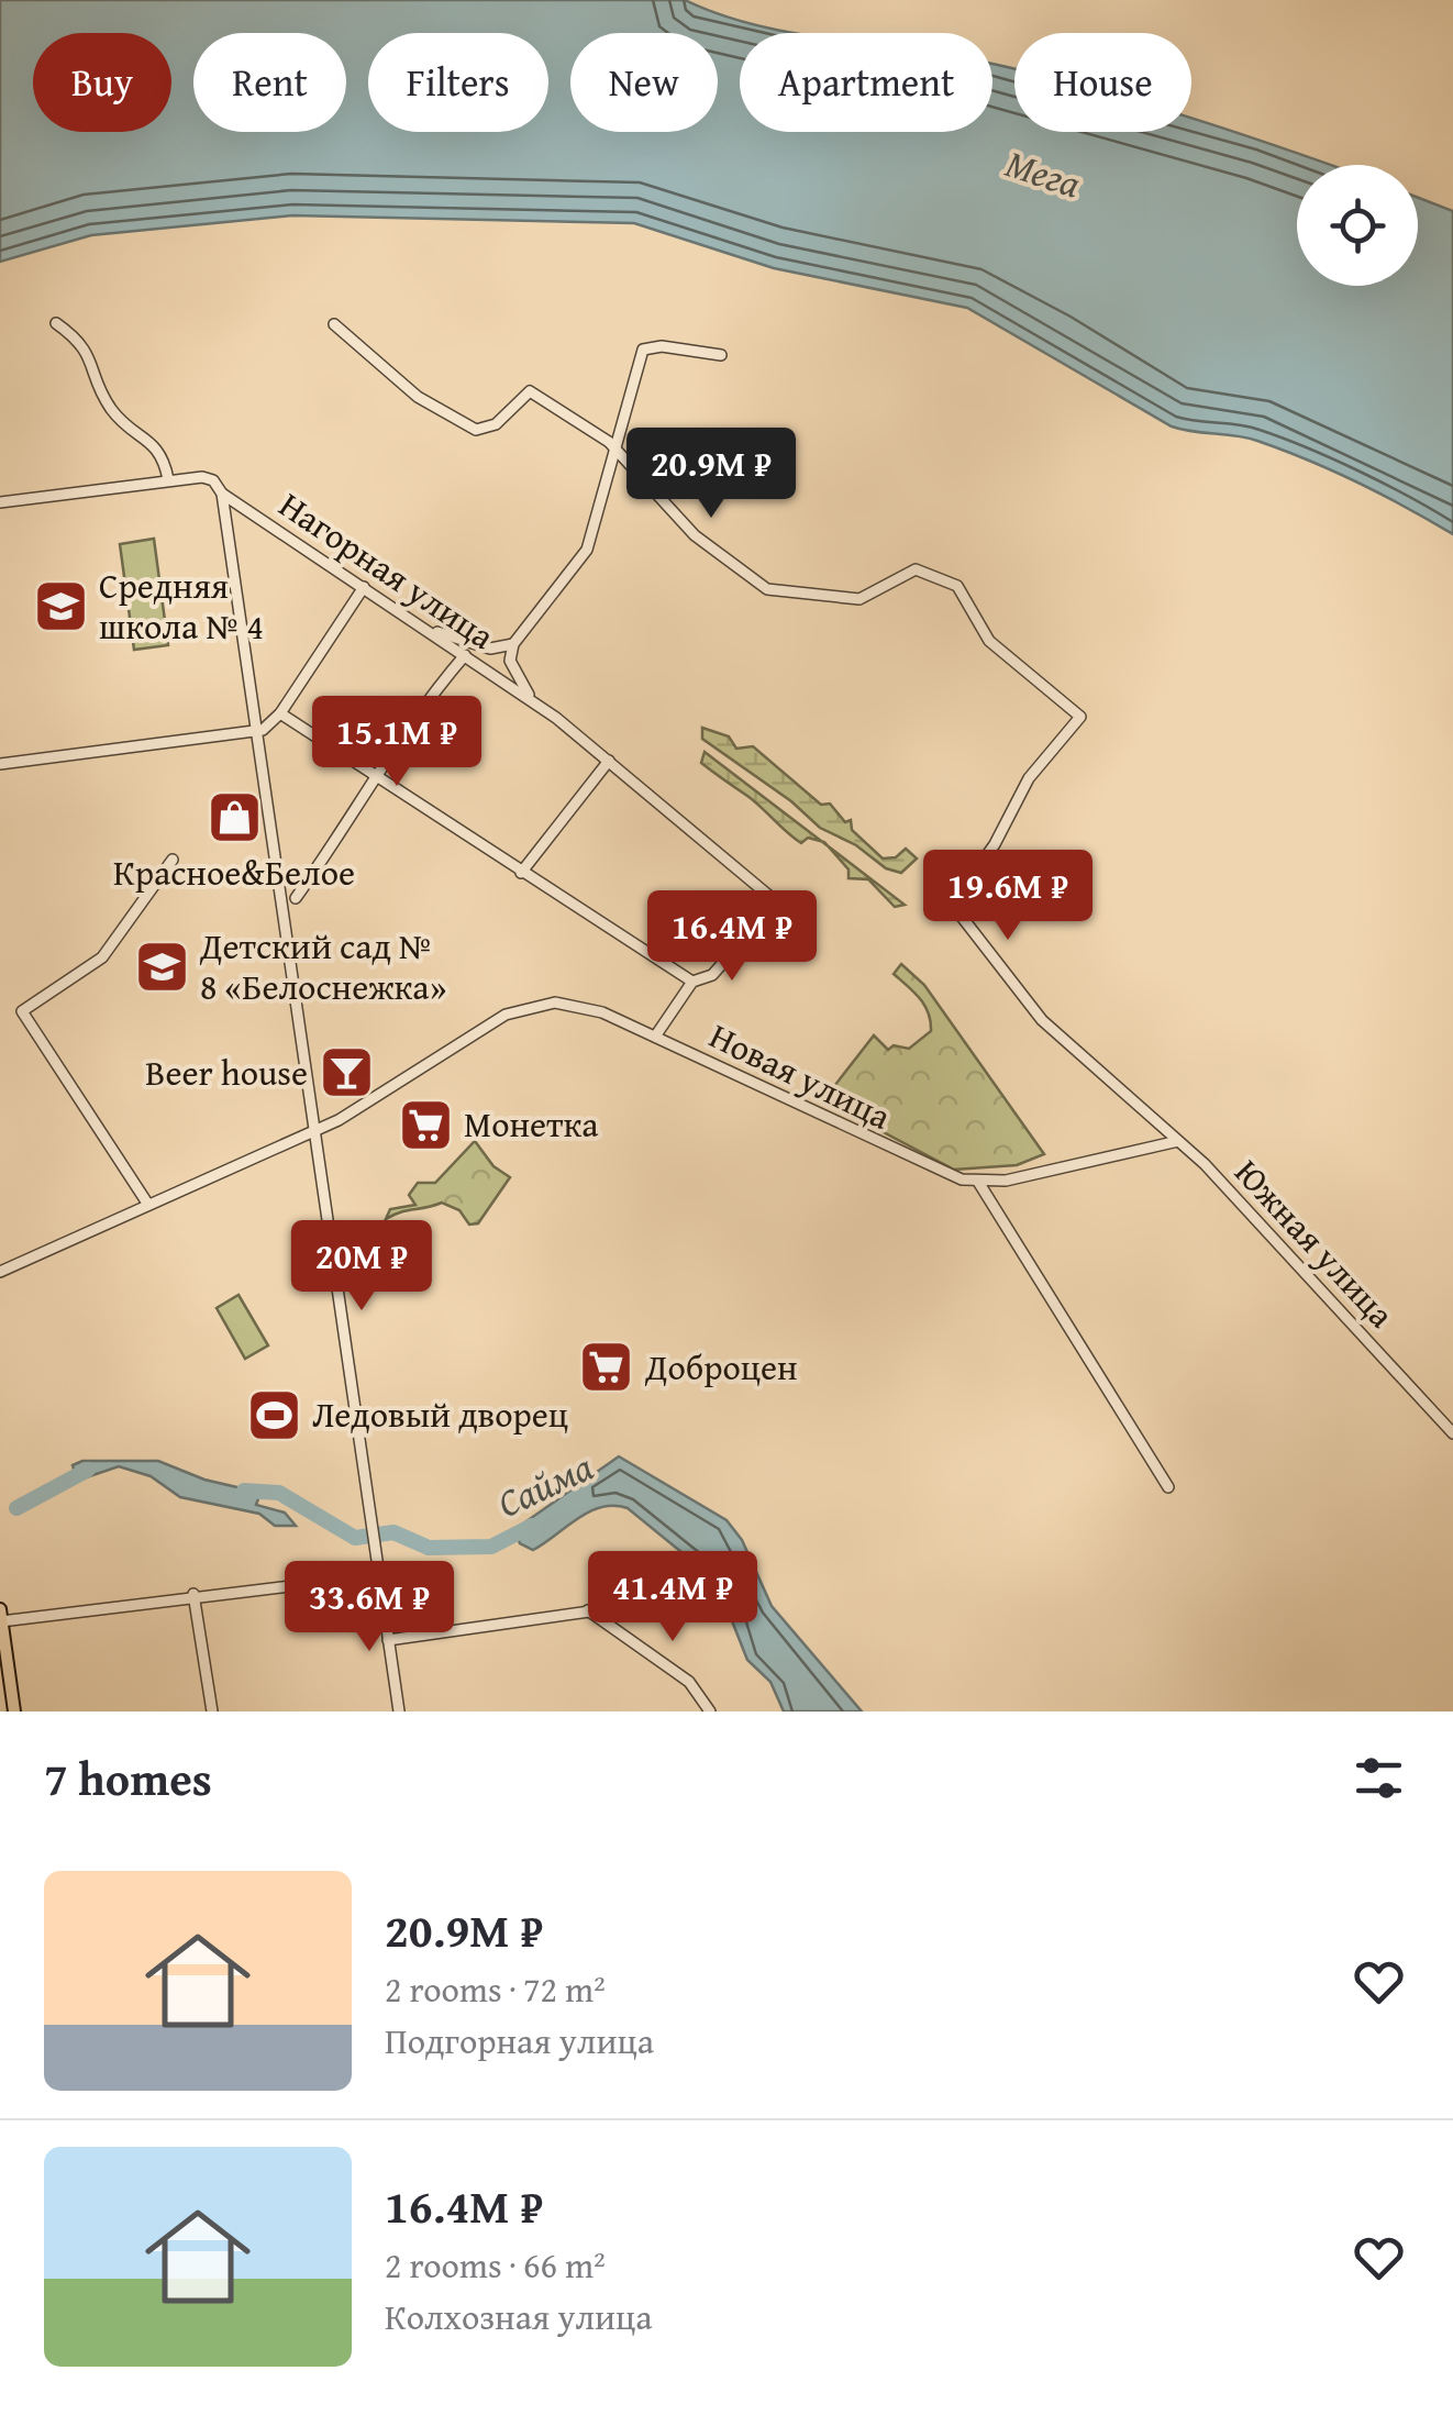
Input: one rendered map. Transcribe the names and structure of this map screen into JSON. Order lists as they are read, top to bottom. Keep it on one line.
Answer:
{"streets":{"street":["Нагорная улица","Новая улица","Южная улица"]},"crossings":[["Новая улица","Южная улица"]],"water":["Мега","Сайма"],"places":{"school or university":["Средняя школа № 4","Детский сад № 8 «Белоснежка»"],"shop":["Красное&Белое"],"bar":["Beer house"],"supermarket":["Монетка","Доброцен"],"sports":["Ледовый дворец"]},"page":{"chip":["Buy","Rent","Filters","New","Apartment","House"],"price":["20.9M ₽","15.1M ₽","19.6M ₽","16.4M ₽","20M ₽","41.4M ₽","33.6M ₽"],"heading":"7 homes","list":[{"name":"20.9M ₽","note":"2 rooms · 72 m² · Подгорная улица"},{"name":"16.4M ₽","note":"2 rooms · 66 m² · Колхозная улица"}]}}
